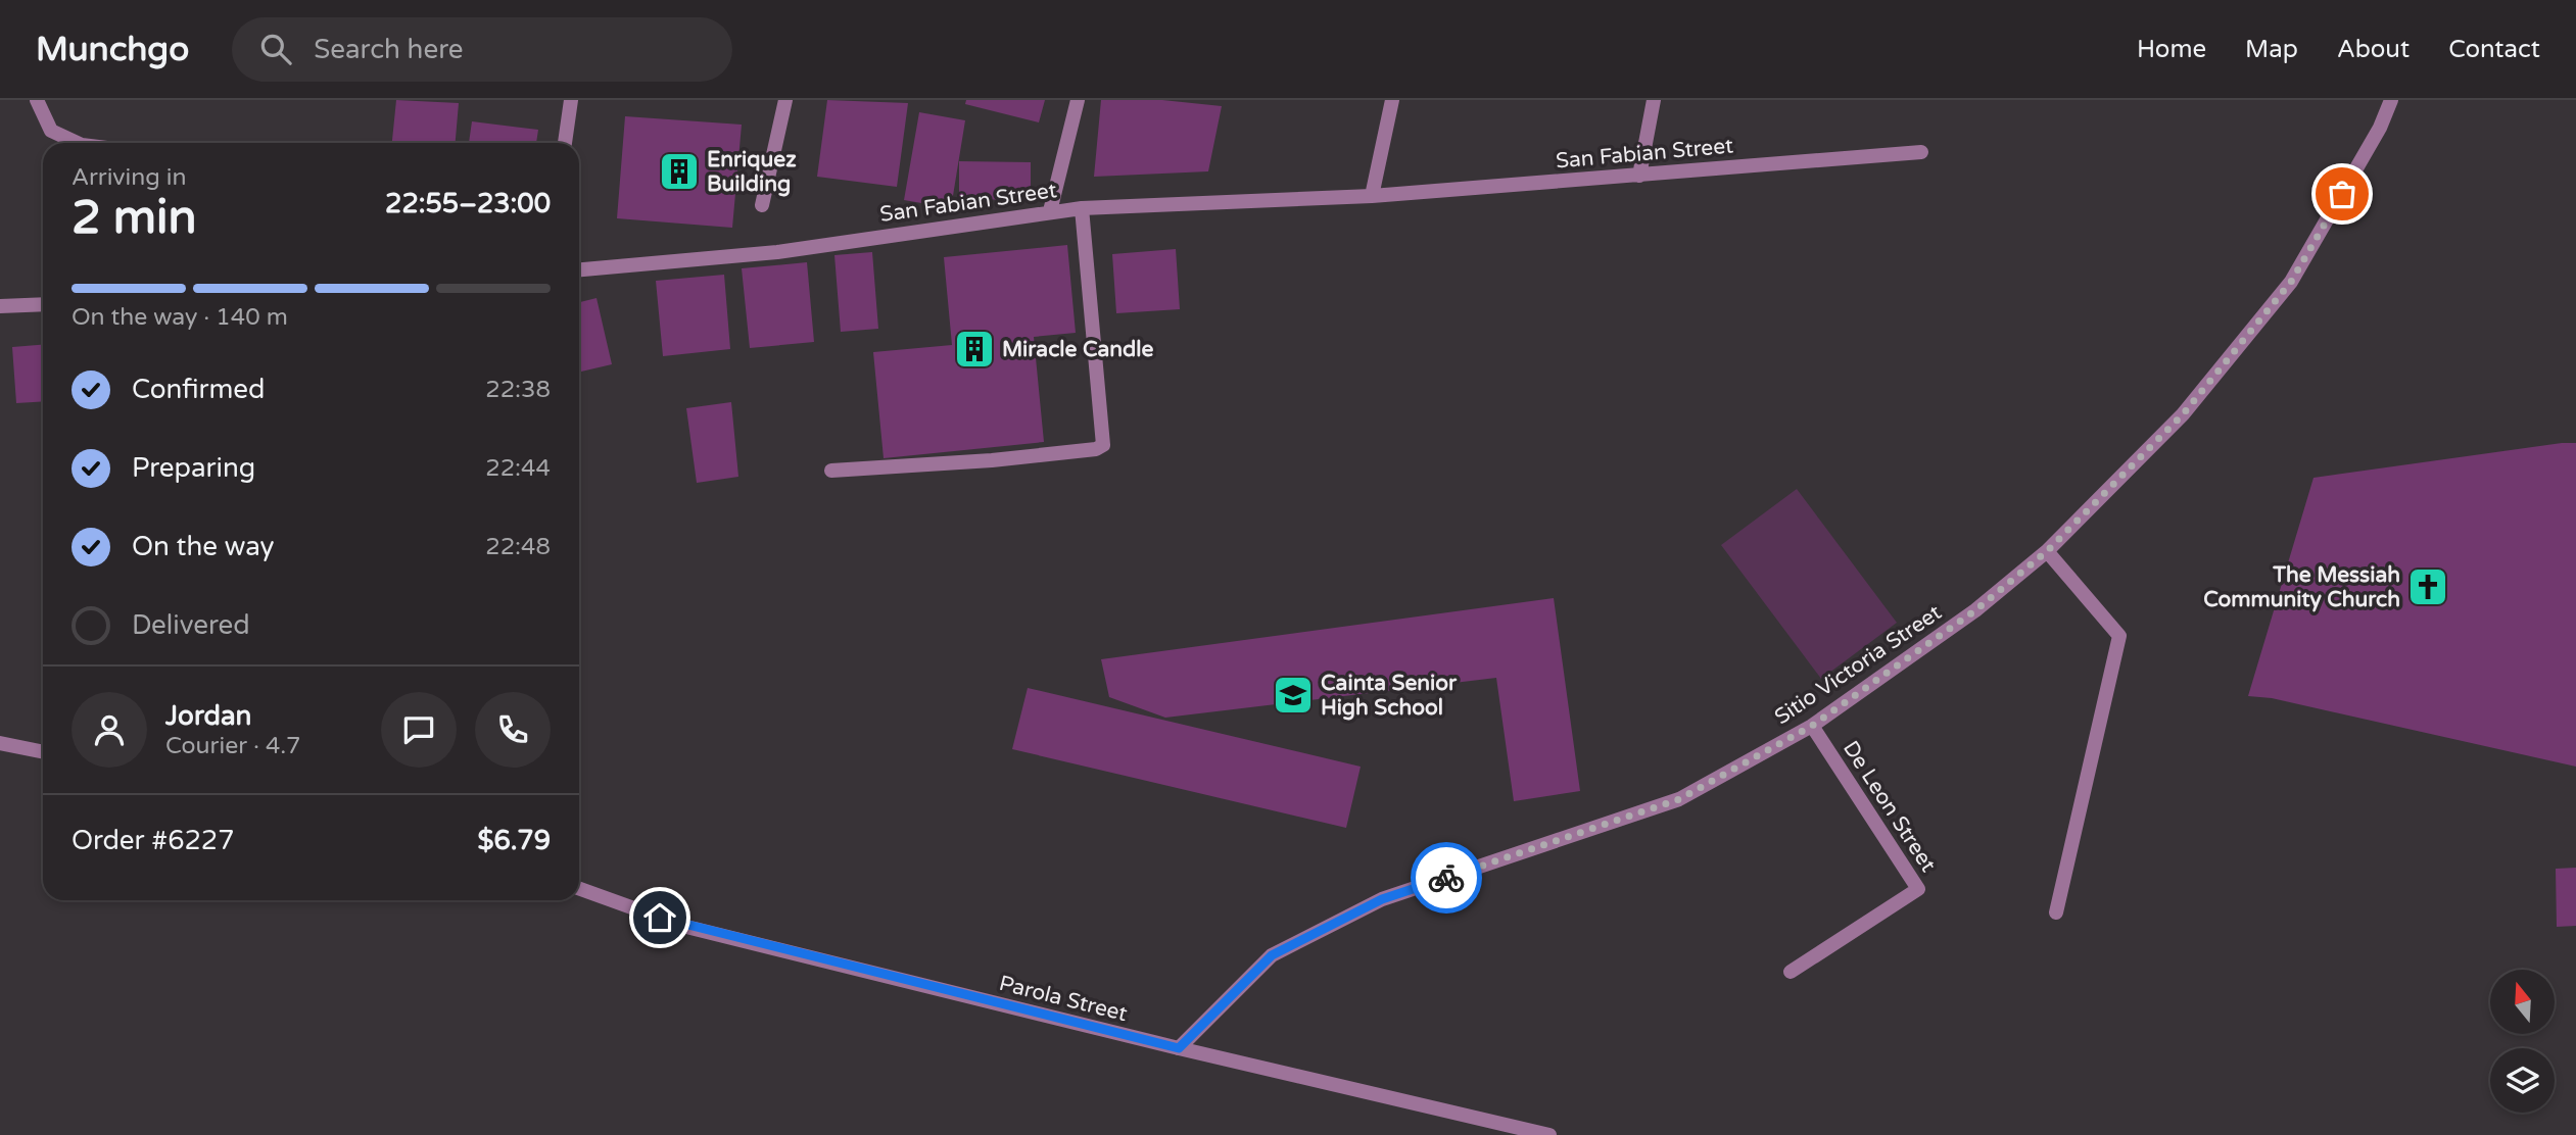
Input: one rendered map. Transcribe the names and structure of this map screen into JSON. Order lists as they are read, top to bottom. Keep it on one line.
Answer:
{"streets":{"street":["San Fabian Street","Sitio Victoria Street","De Leon Street","Parola Street"]},"crossings":[["Sitio Victoria Street","De Leon Street"],["Sitio Victoria Street","Parola Street"]],"places":{"building":["Enriquez Building","Miracle Candle"],"church":["The Messiah Community Church"],"school or university":["Cainta Senior High School"]},"north":"top","page":{"header":"Munchgo","search":"Search here","nav":["Home","Map","About","Contact"],"heading":["2 min","Arriving in","22:55–23:00"],"panel":["Jordan","Courier · 4.7","Order #6227","$6.79"],"bar":"On the way · 140 m","list":[["Confirmed","22:38"],["Preparing","22:44"],["On the way","22:48"],"Delivered"]}}
